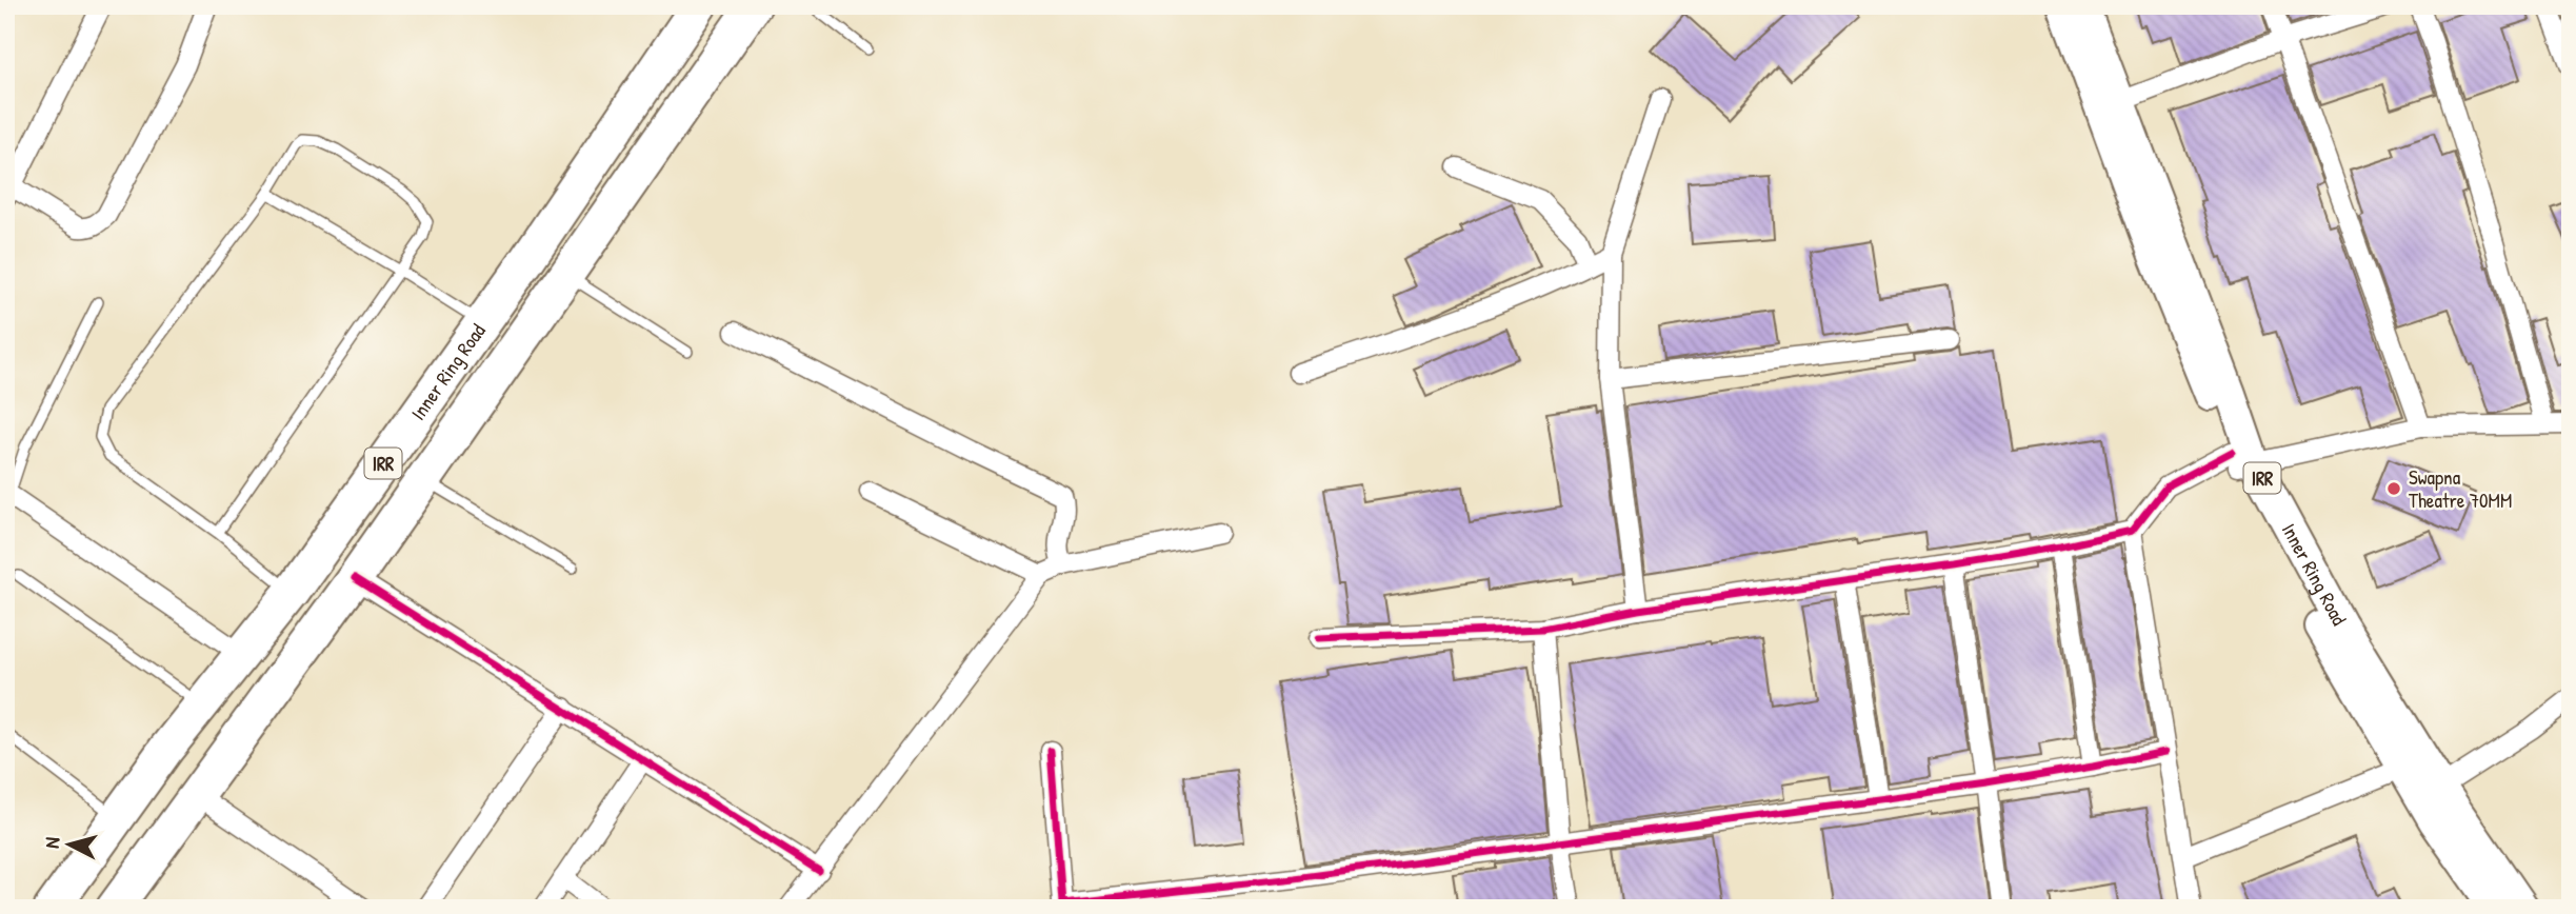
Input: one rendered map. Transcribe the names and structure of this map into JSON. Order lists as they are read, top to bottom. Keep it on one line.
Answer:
{"streets":{"highway":["Inner Ring Road","IRR"]},"places":["Swapna Theatre 70MM"],"north":"left"}
